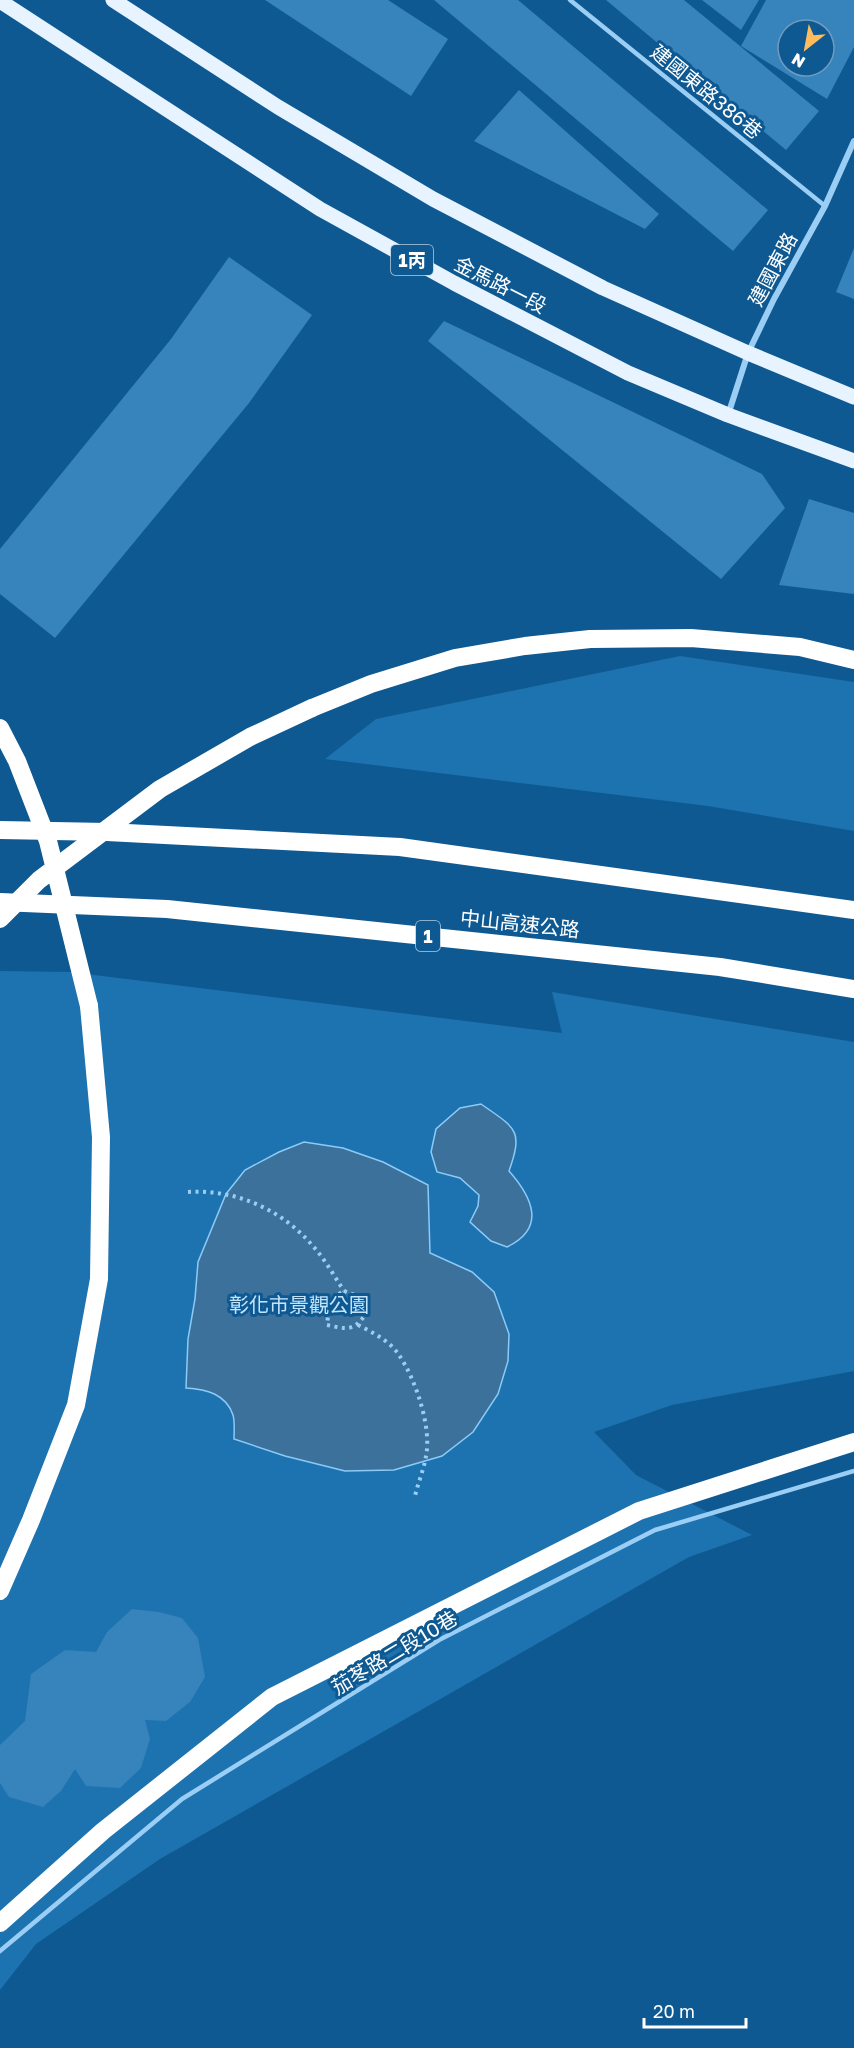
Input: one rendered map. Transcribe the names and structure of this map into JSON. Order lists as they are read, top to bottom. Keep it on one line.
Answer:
{"streets":{"highway":["中山高速公路","1"],"main road":["1丙","金馬路一段"],"street":["建國東路"],"lane":["建國東路386巷","茄苳路二段10巷"]},"crossings":[["建國東路386巷","建國東路"],["建國東路","金馬路一段"]],"parks":["彰化市景觀公園"],"scale_bar":"20 m","north":"bottom left"}
